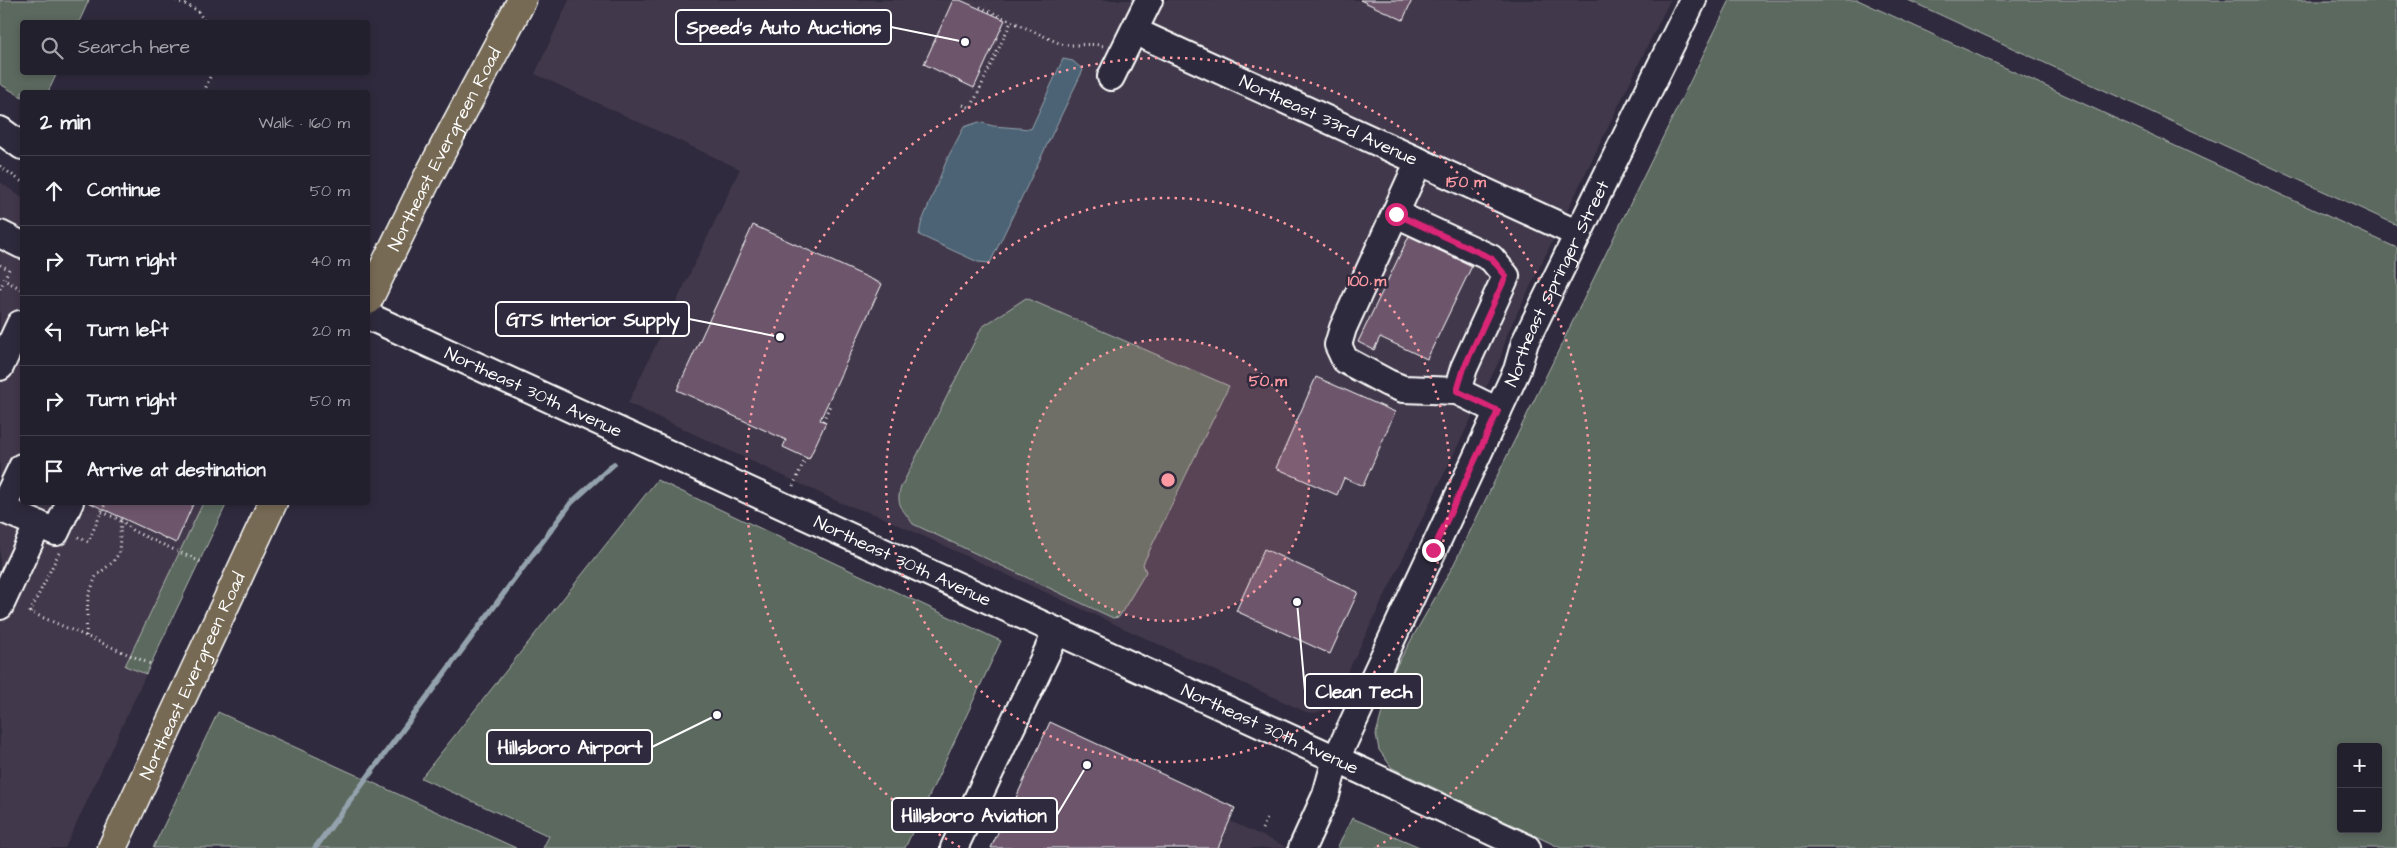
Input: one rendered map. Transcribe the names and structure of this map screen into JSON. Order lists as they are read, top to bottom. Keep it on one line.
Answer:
{"streets":{"main road":["Northeast Evergreen Road"],"street":["Northeast 33rd Avenue","Northeast Springer Street","Northeast 30th Avenue"]},"crossings":[["Northeast 33rd Avenue","Northeast Springer Street"],["Northeast Springer Street","Northeast 30th Avenue"]],"places":["Speed's Auto Auctions","GTS Interior Supply","Clean Tech","Hillsboro Airport","Hillsboro Aviation"],"page":{"search":"Search here","heading":["2 min","Walk · 160 m"],"list":[["Continue","50 m"],["Turn right","40 m"],["Turn left","20 m"],["Turn right","50 m"],"Arrive at destination"],"map_buttons":["+","−"]},"rings":["150 m","100 m","50 m"]}
